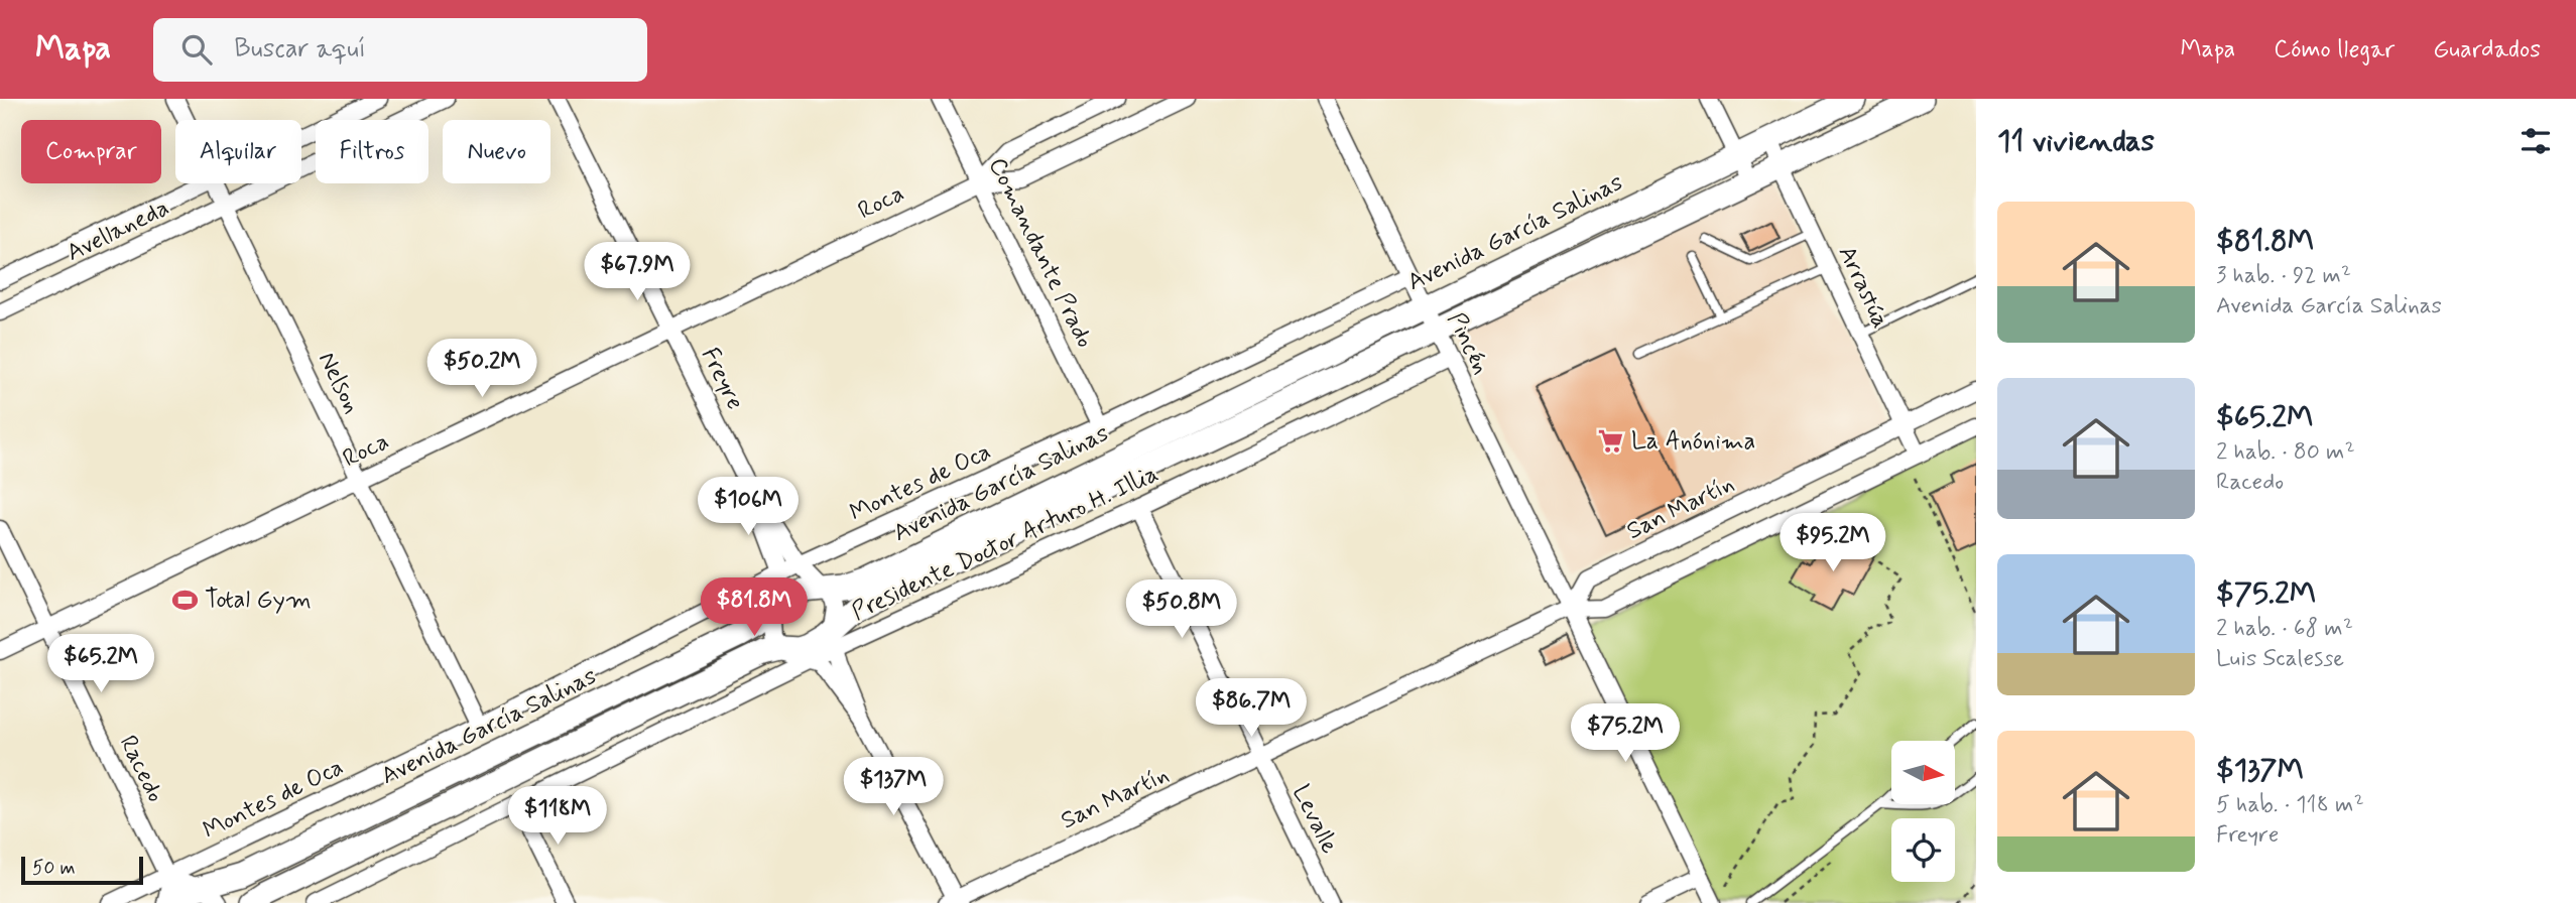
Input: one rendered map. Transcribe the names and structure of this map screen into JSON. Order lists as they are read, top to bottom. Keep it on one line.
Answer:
{"streets":{"main road":["Avenida García Salinas"],"street":["Roca","Avellaneda","Comandante Prado","Arrastúa","Pincén","Freyre","Nelson","Montes de Oca","San Martín","Presidente Doctor Arturo H. Illia","Racedo","Levalle"]},"crossings":[["Roca","Comandante Prado"],["Roca","Freyre"],["Roca","Nelson"],["Roca","Racedo"],["Avellaneda","Nelson"],["Avenida García Salinas","Arrastúa"],["Avenida García Salinas","Pincén"],["Avenida García Salinas","Freyre"],["Avenida García Salinas","Presidente Doctor Arturo H. Illia"],["Comandante Prado","Montes de Oca"],["Arrastúa","San Martín"],["Pincén","Montes de Oca"],["Pincén","San Martín"],["Pincén","Presidente Doctor Arturo H. Illia"],["Freyre","Montes de Oca"],["Freyre","Presidente Doctor Arturo H. Illia"],["Nelson","Montes de Oca"],["Montes de Oca","Racedo"],["San Martín","Levalle"]],"places":{"supermarket":["La Anónima"],"sports":["Total Gym"]},"scale_bar":"50 m","north":"right","page":{"header":"Mapa","search":"Buscar aquí","nav":["Mapa","Cómo llegar","Guardados"],"heading":"11 viviendas","chip":["Comprar","Alquilar","Filtros","Nuevo"],"list":[{"name":"$81.8M","note":"3 hab. · 92 m² · Avenida García Salinas"},{"name":"$65.2M","note":"2 hab. · 80 m² · Racedo"},{"name":"$75.2M","note":"2 hab. · 68 m² · Luis Scalesse"},{"name":"$137M","note":"5 hab. · 118 m² · Freyre"}],"price":["$67.9M","$50.2M","$106M","$95.2M","$81.8M","$50.8M","$65.2M","$86.7M","$75.2M","$137M","$118M"],"scale":"50 m"}}
